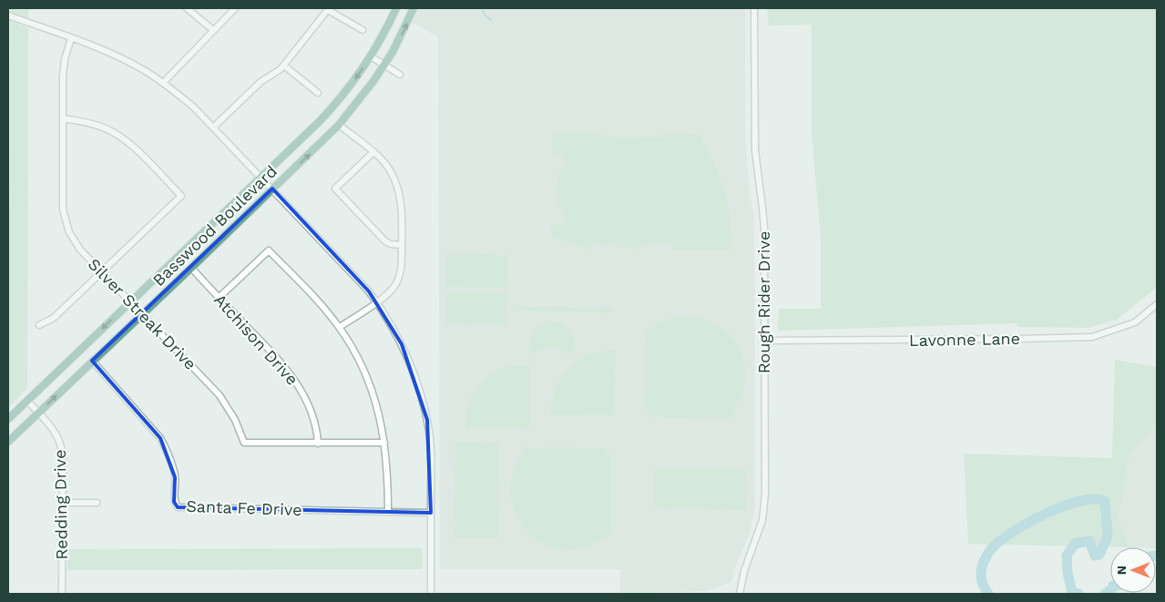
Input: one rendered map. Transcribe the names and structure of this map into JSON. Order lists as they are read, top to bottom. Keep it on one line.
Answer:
{"streets":{"main road":["Basswood Boulevard"],"street":["Rough Rider Drive","Silver Streak Drive","Atchison Drive","Lavonne Lane","Redding Drive","Santa Fe Drive"]},"crossings":[["Basswood Boulevard","Silver Streak Drive"],["Basswood Boulevard","Atchison Drive"],["Basswood Boulevard","Redding Drive"],["Basswood Boulevard","Santa Fe Drive"],["Rough Rider Drive","Lavonne Lane"],["Silver Streak Drive","Atchison Drive"]],"north":"left"}
